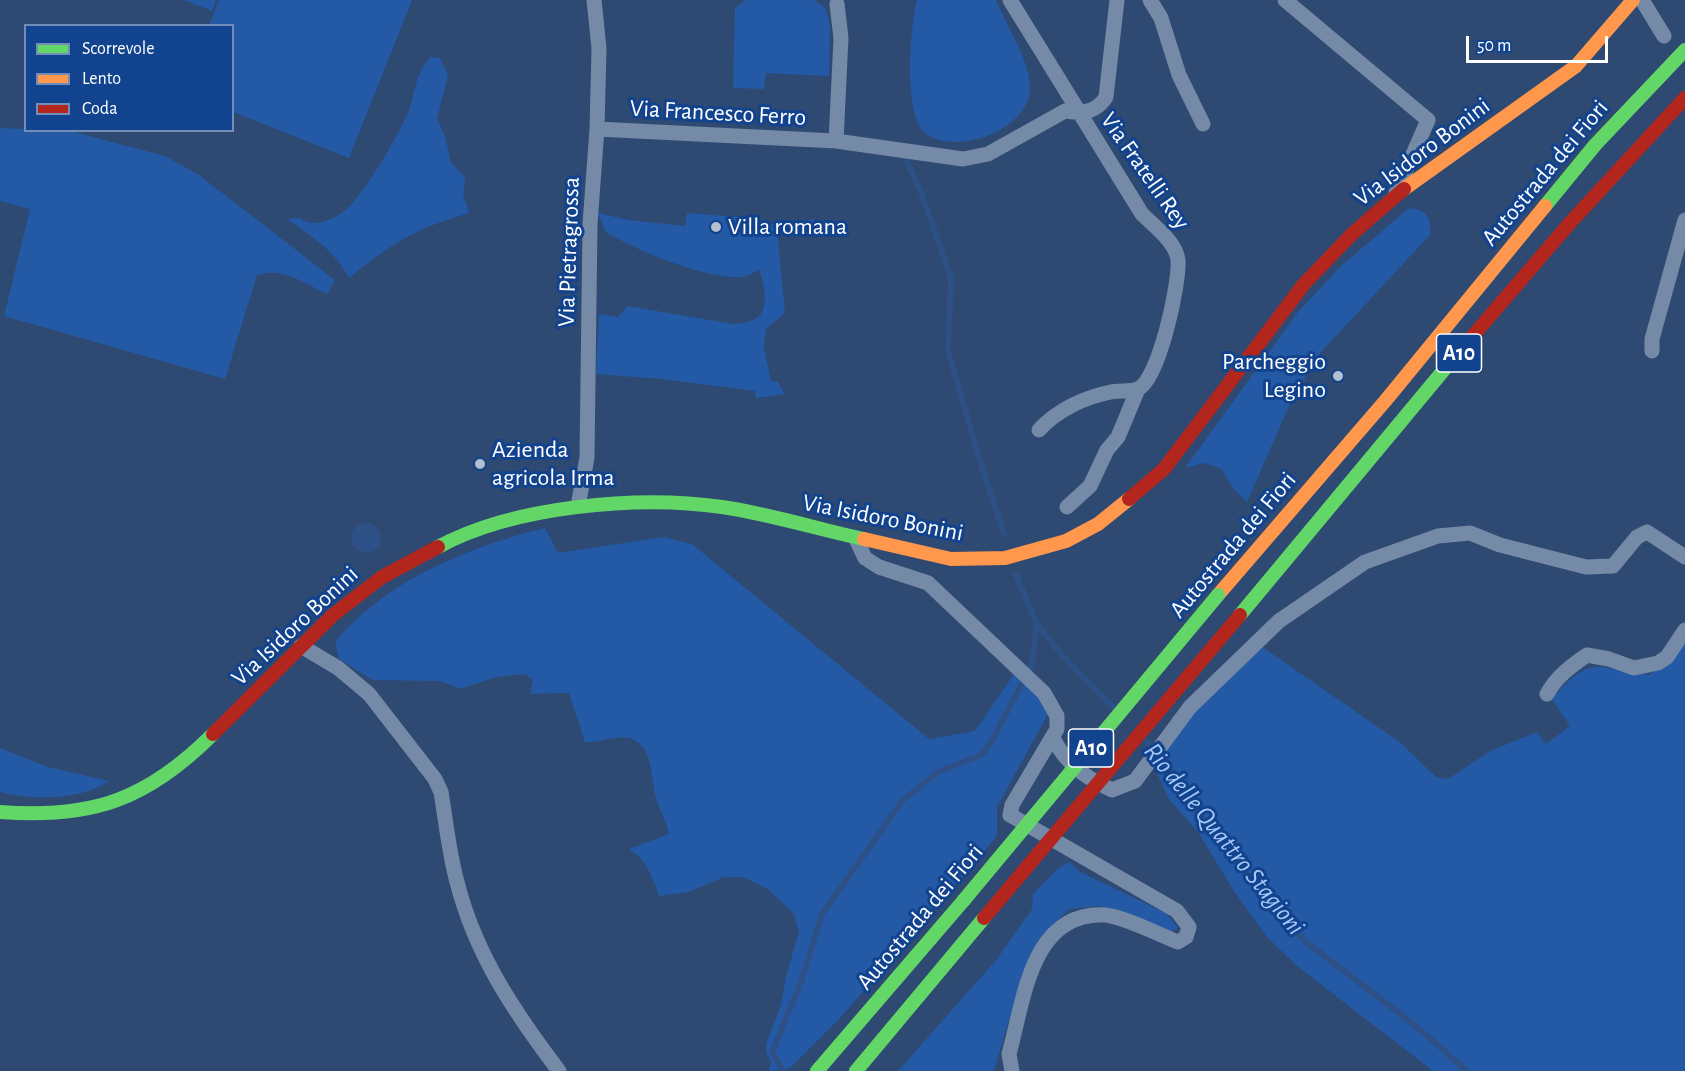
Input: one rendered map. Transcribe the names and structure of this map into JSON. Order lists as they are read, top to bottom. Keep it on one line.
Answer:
{"streets":{"main road":["Via Isidoro Bonini","Autostrada dei Fiori","A10"],"street":["Via Francesco Ferro","Via Fratelli Rey","Via Pietragrossa"]},"crossings":[["Via Francesco Ferro","Via Fratelli Rey"],["Via Francesco Ferro","Via Pietragrossa"],["Via Isidoro Bonini","Via Pietragrossa"]],"water":["Rio delle Quattro Stagioni"],"places":["Villa romana","Parcheggio Legino","Azienda agricola Irma"],"legend":["Scorrevole","Lento","Coda"],"scale_bar":"50 m"}
